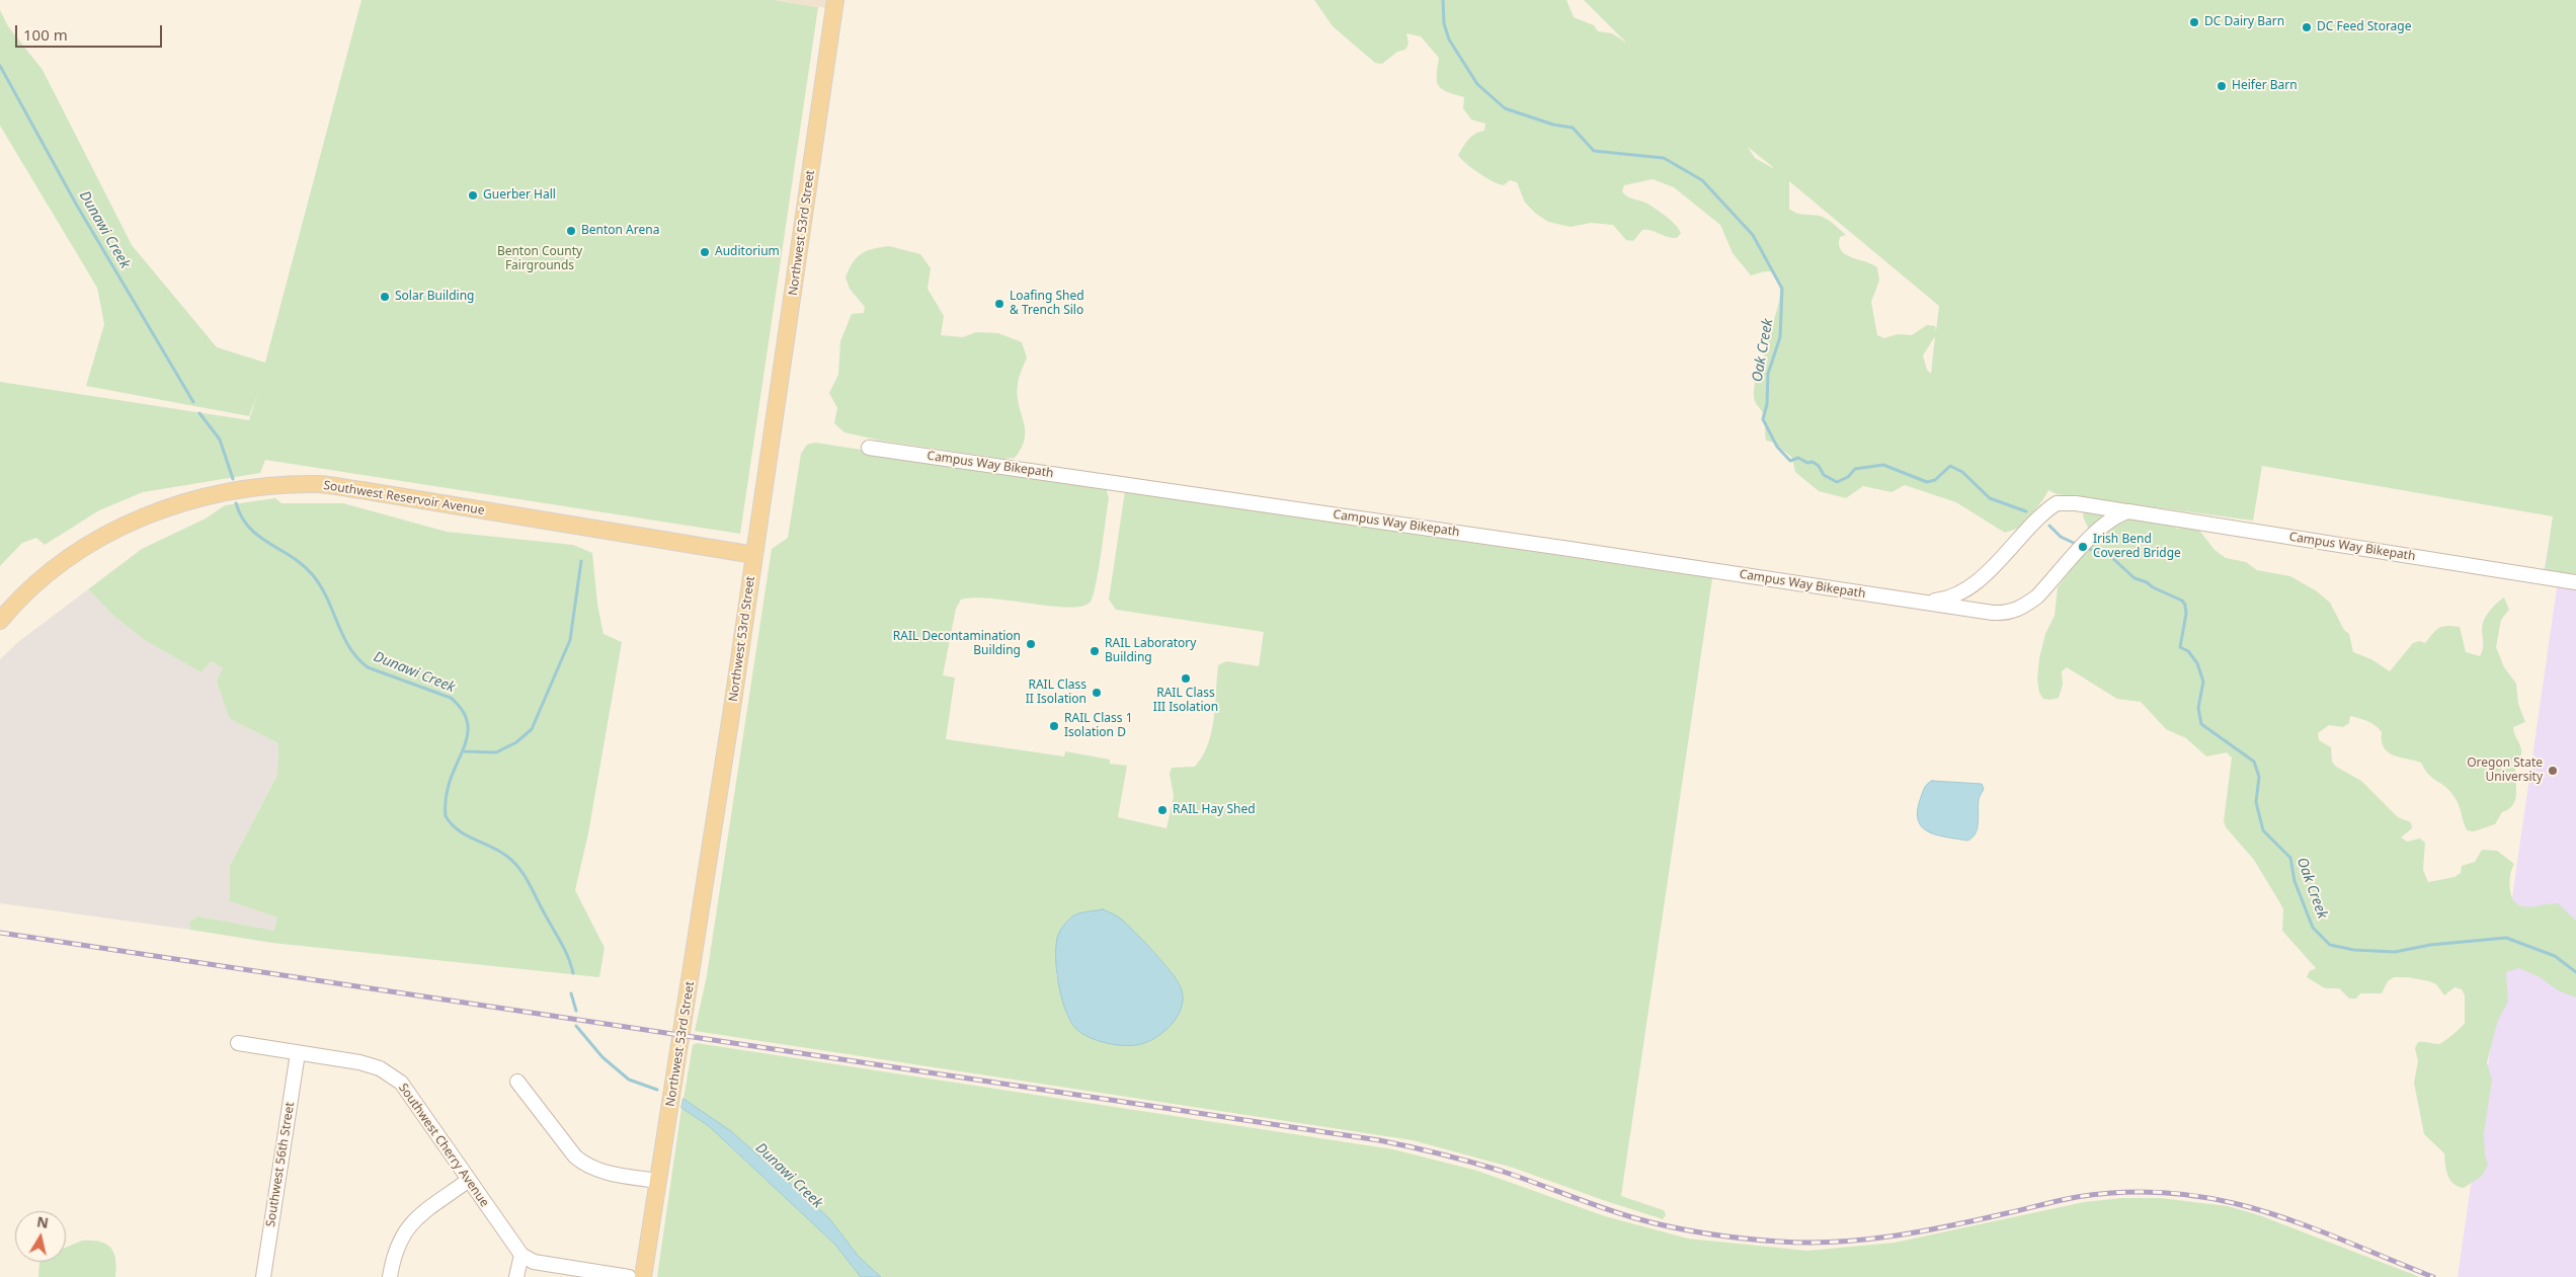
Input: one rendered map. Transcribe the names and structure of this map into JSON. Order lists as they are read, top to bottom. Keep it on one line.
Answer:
{"streets":{"main road":["Northwest 53rd Street","Southwest Reservoir Avenue"],"street":["Campus Way Bikepath","Southwest Cherry Avenue","Southwest 56th Street"]},"crossings":[["Northwest 53rd Street","Southwest Reservoir Avenue"],["Southwest Cherry Avenue","Southwest 56th Street"]],"water":["Dunawi Creek","Oak Creek"],"parks":["Benton County Fairgrounds"],"places":["DC Dairy Barn","DC Feed Storage","Heifer Barn","Guerber Hall","Benton Arena","Auditorium","Solar Building","Loafing Shed & Trench Silo","Irish Bend Covered Bridge","RAIL Decontamination Building","RAIL Laboratory Building","RAIL Class III Isolation","RAIL Class II Isolation","RAIL Class 1 Isolation D","Oregon State University","RAIL Hay Shed"],"scale_bar":"100 m","north":"top"}
